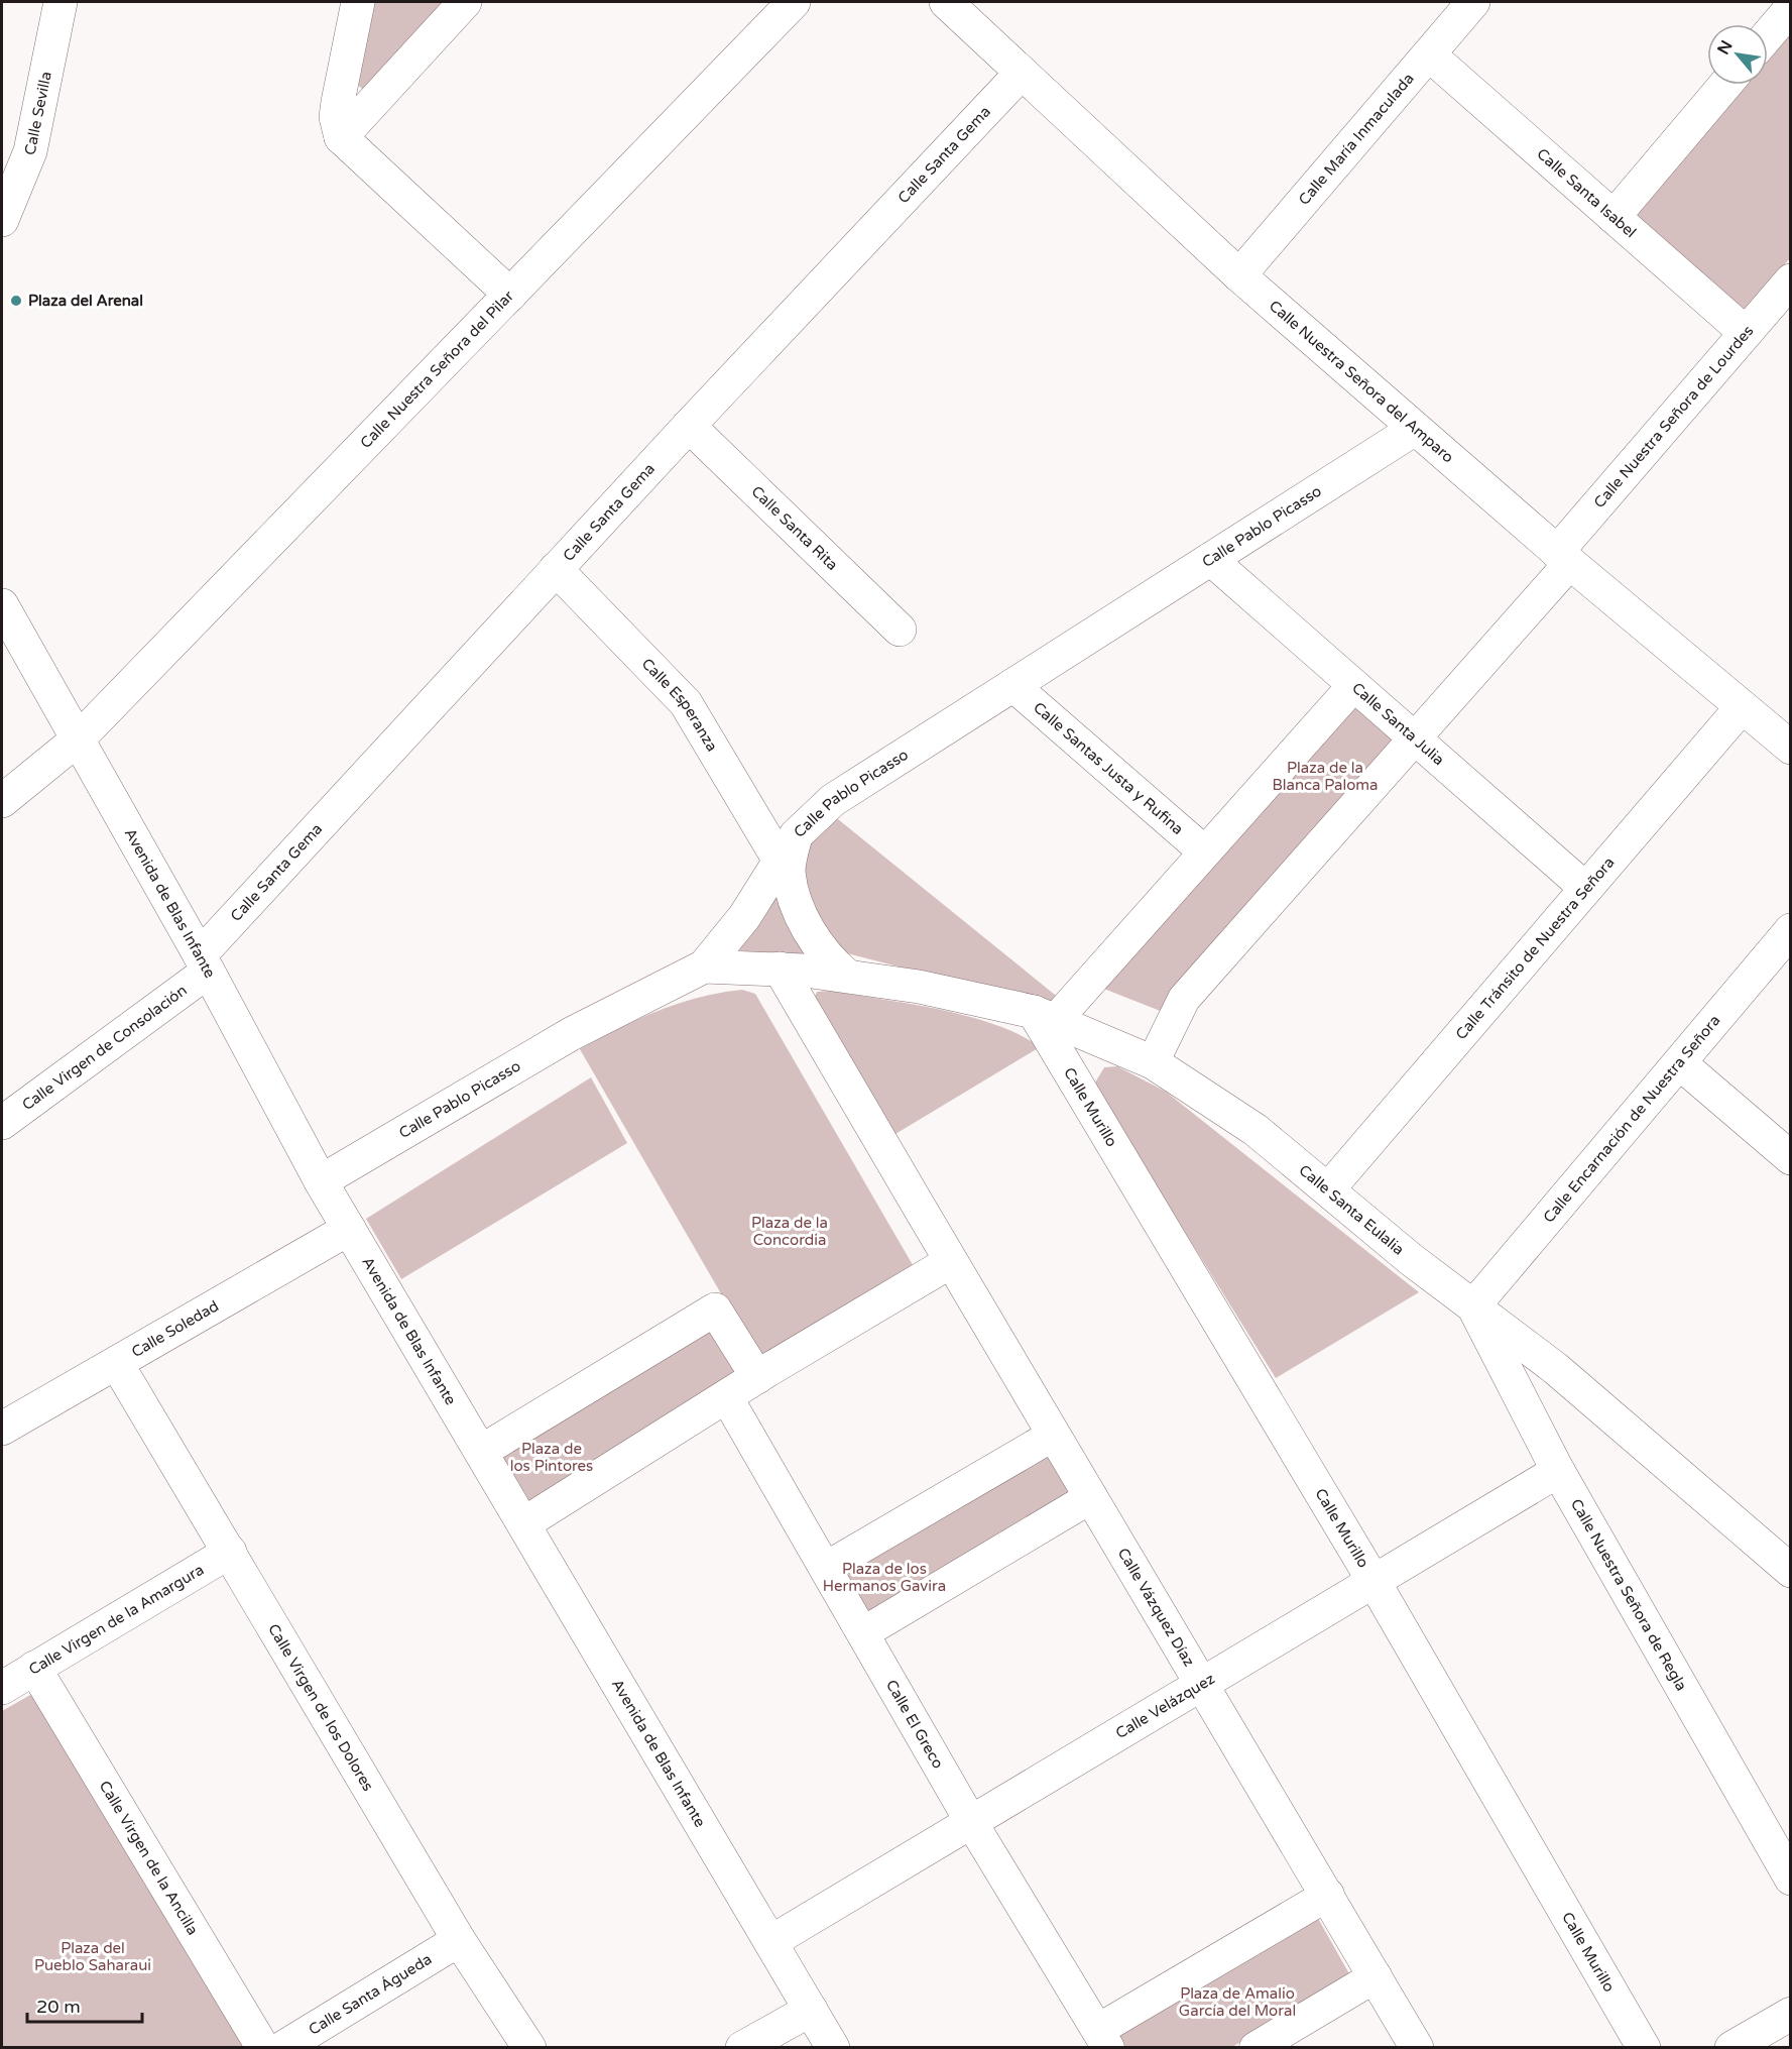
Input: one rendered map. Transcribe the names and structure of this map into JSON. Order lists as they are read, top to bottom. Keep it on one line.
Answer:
{"streets":{"street":["Calle Sevilla","Calle María Inmaculada","Calle Santa Gema","Calle Santa Isabel","Calle Nuestra Señora del Pilar","Calle Nuestra Señora del Amparo","Calle Nuestra Señora de Lourdes","Calle Pablo Picasso","Calle Santa Rita","Calle Esperanza","Calle Santa Julia","Calle Santas Justa y Rufina","Avenida de Blas Infante","Calle Tránsito de Nuestra Señora","Calle Virgen de Consolación","Calle Murillo","Calle Encarnación de Nuestra Señora","Calle Santa Eulalia","Calle Soledad","Calle Nuestra Señora de Regla","Calle Vázquez Díaz","Calle Virgen de la Amargura","Calle Velázquez","Calle Virgen de los Dolores","Calle El Greco","Calle Virgen de la Ancilla","Calle Santa Águeda"]},"crossings":[["Calle María Inmaculada","Calle Santa Isabel"],["Calle María Inmaculada","Calle Nuestra Señora del Amparo"],["Calle Santa Gema","Calle Nuestra Señora del Amparo"],["Calle Santa Gema","Calle Santa Rita"],["Calle Santa Gema","Calle Esperanza"],["Calle Santa Gema","Avenida de Blas Infante"],["Calle Santa Gema","Calle Virgen de Consolación"],["Calle Santa Isabel","Calle Nuestra Señora de Lourdes"],["Calle Nuestra Señora del Pilar","Avenida de Blas Infante"],["Calle Nuestra Señora del Amparo","Calle Nuestra Señora de Lourdes"],["Calle Nuestra Señora del Amparo","Calle Pablo Picasso"],["Calle Nuestra Señora del Amparo","Calle Tránsito de Nuestra Señora"],["Calle Pablo Picasso","Calle Esperanza"],["Calle Pablo Picasso","Calle Santa Julia"],["Calle Pablo Picasso","Calle Santas Justa y Rufina"],["Calle Pablo Picasso","Avenida de Blas Infante"],["Calle Pablo Picasso","Calle Santa Eulalia"],["Calle Santa Julia","Calle Tránsito de Nuestra Señora"],["Avenida de Blas Infante","Calle Virgen de Consolación"],["Avenida de Blas Infante","Calle Soledad"],["Avenida de Blas Infante","Calle Velázquez"],["Calle Tránsito de Nuestra Señora","Calle Santa Eulalia"],["Calle Murillo","Calle Santa Eulalia"],["Calle Murillo","Calle Velázquez"],["Calle Encarnación de Nuestra Señora","Calle Santa Eulalia"],["Calle Encarnación de Nuestra Señora","Calle Nuestra Señora de Regla"],["Calle Santa Eulalia","Calle Nuestra Señora de Regla"],["Calle Santa Eulalia","Calle Vázquez Díaz"],["Calle Soledad","Calle Virgen de los Dolores"],["Calle Nuestra Señora de Regla","Calle Velázquez"],["Calle Vázquez Díaz","Calle Velázquez"],["Calle Virgen de la Amargura","Calle Virgen de los Dolores"],["Calle Virgen de la Amargura","Calle Virgen de la Ancilla"],["Calle Velázquez","Calle El Greco"],["Calle Virgen de los Dolores","Calle Santa Águeda"]],"parks":["Plaza de la Blanca Paloma","Plaza de la Concordia","Plaza de los Pintores","Plaza de los Hermanos Gavira","Plaza del Pueblo Saharaui","Plaza de Amalio García del Moral"],"places":["Plaza del Arenal"],"scale_bar":"20 m","north":"top left"}
